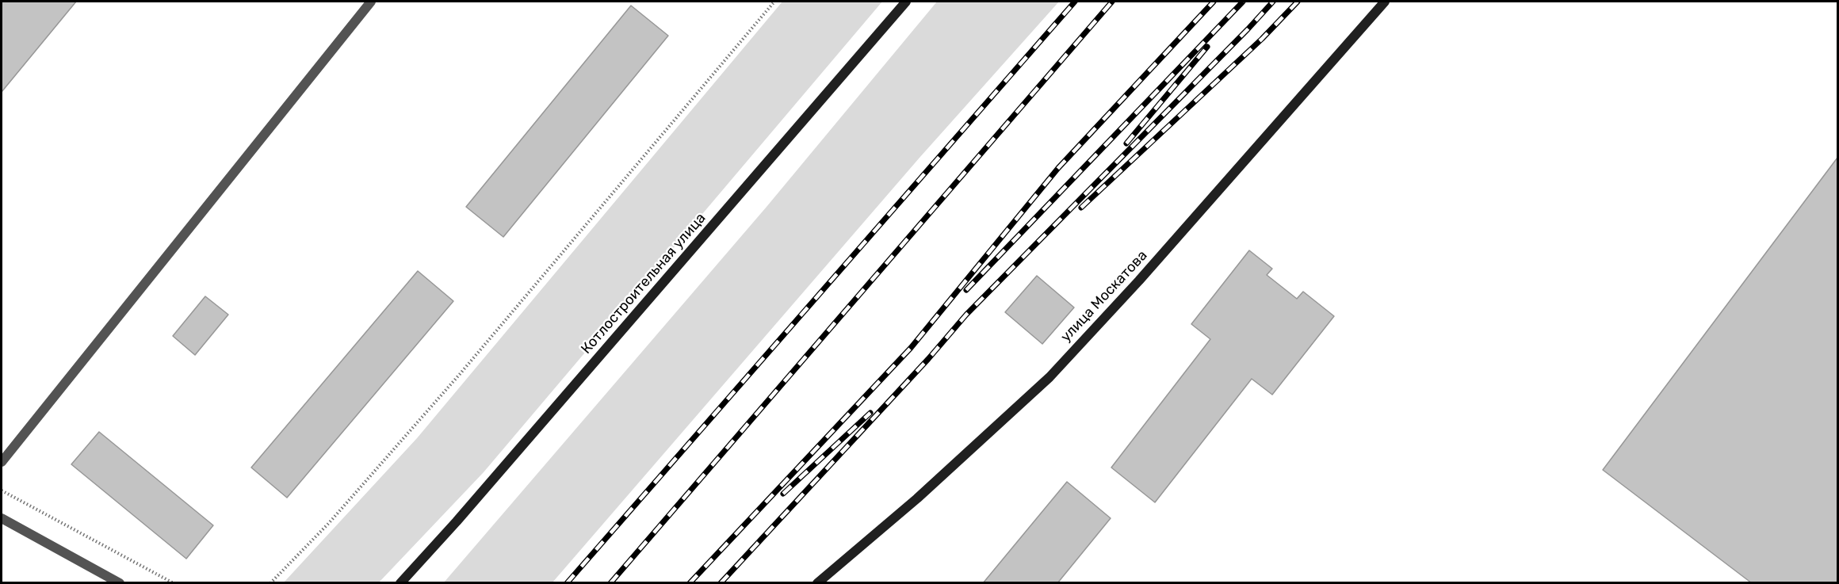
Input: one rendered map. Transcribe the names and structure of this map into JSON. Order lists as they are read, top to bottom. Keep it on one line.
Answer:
{"streets":{"main road":["Котлостроительная улица","улица Москатова"]}}
